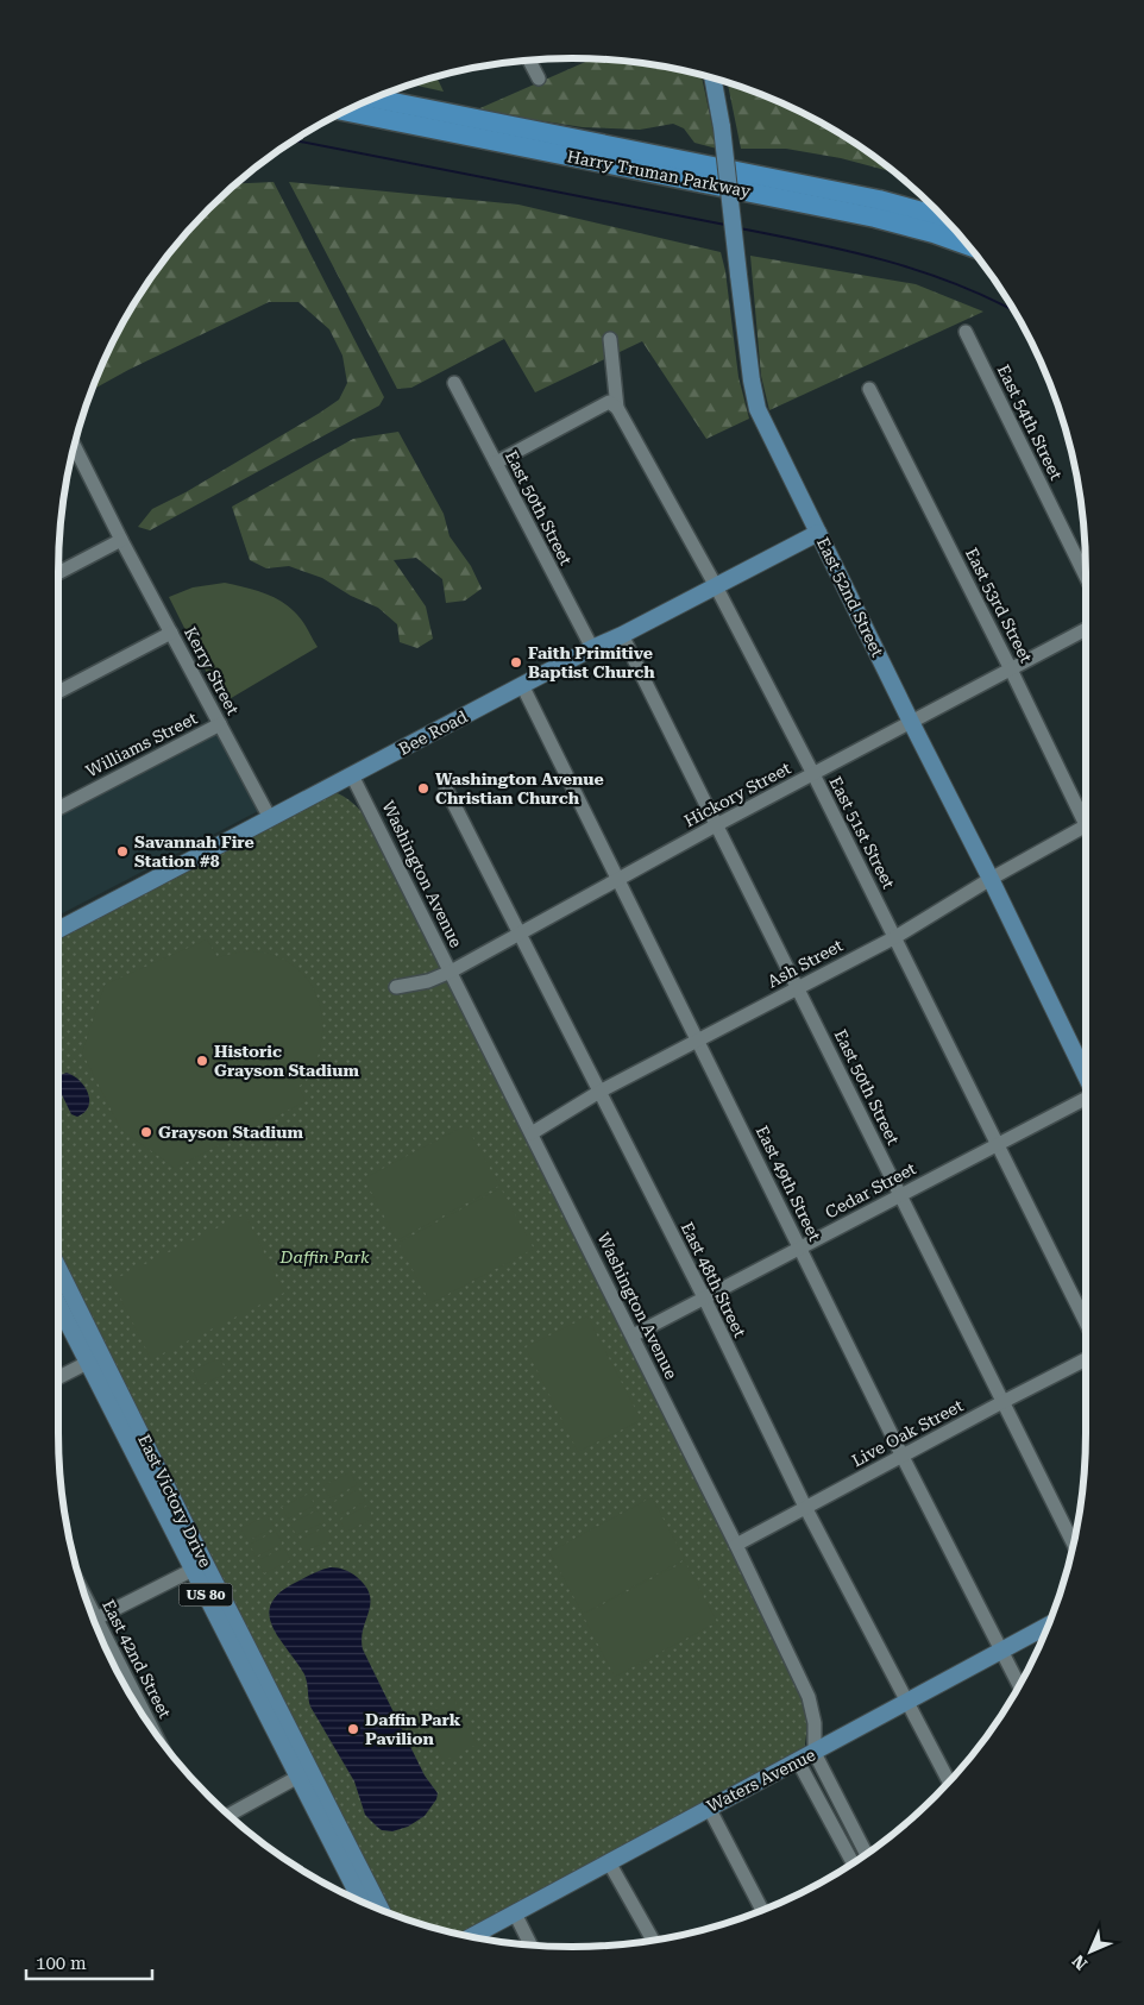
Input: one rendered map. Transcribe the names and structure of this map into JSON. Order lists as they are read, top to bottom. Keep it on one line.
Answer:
{"streets":{"highway":["Harry Truman Parkway"],"main road":["East 52nd Street","Bee Road","East Victory Drive","US 80","Waters Avenue"],"street":["East 54th Street","East 50th Street","East 53rd Street","Kerry Street","Williams Street","Hickory Street","East 51st Street","Washington Avenue","Ash Street","East 49th Street","Cedar Street","East 48th Street","Live Oak Street","East 42nd Street"]},"crossings":[["East 50th Street","Bee Road"],["East 50th Street","Hickory Street"],["East 50th Street","Ash Street"],["East 50th Street","Cedar Street"],["East 50th Street","Live Oak Street"],["East 52nd Street","Bee Road"],["East 52nd Street","Hickory Street"],["East 52nd Street","Ash Street"],["East 53rd Street","Hickory Street"],["Kerry Street","Bee Road"],["Kerry Street","Williams Street"],["Bee Road","East 51st Street"],["Bee Road","Washington Avenue"],["Bee Road","East 49th Street"],["Hickory Street","East 51st Street"],["Hickory Street","Washington Avenue"],["Hickory Street","East 49th Street"],["Hickory Street","East 48th Street"],["East 51st Street","Ash Street"],["East 51st Street","Cedar Street"],["Washington Avenue","Ash Street"],["Washington Avenue","Cedar Street"],["Washington Avenue","Live Oak Street"],["Washington Avenue","Waters Avenue"],["Ash Street","East 49th Street"],["Ash Street","East 48th Street"],["East 49th Street","Cedar Street"],["East 49th Street","Live Oak Street"],["East 49th Street","Waters Avenue"],["Cedar Street","East 48th Street"],["East 48th Street","Live Oak Street"],["East 48th Street","Waters Avenue"]],"parks":["Daffin Park"],"places":["Faith Primitive Baptist Church","Washington Avenue Christian Church","Savannah Fire Station #8","Historic Grayson Stadium","Grayson Stadium","Daffin Park Pavilion"],"scale_bar":"100 m","north":"bottom left"}
